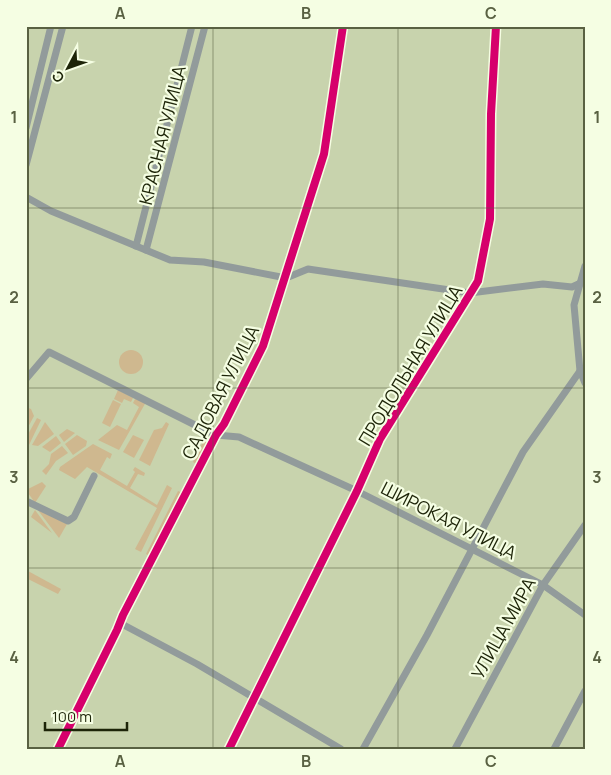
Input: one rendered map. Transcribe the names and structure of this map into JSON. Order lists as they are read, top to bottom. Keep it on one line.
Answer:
{"streets":{"street":["КРАСНАЯ УЛИЦА","ПРОДОЛЬНАЯ УЛИЦА","САДОВАЯ УЛИЦА","ШИРОКАЯ УЛИЦА","УЛИЦА МИРА"]},"crossings":[["ПРОДОЛЬНАЯ УЛИЦА","ШИРОКАЯ УЛИЦА"],["САДОВАЯ УЛИЦА","ШИРОКАЯ УЛИЦА"],["ШИРОКАЯ УЛИЦА","УЛИЦА МИРА"]],"scale_bar":"100 m","north":"bottom left","grid":{"columns":["A","B","C"],"rows":["1","2","3","4"]}}
